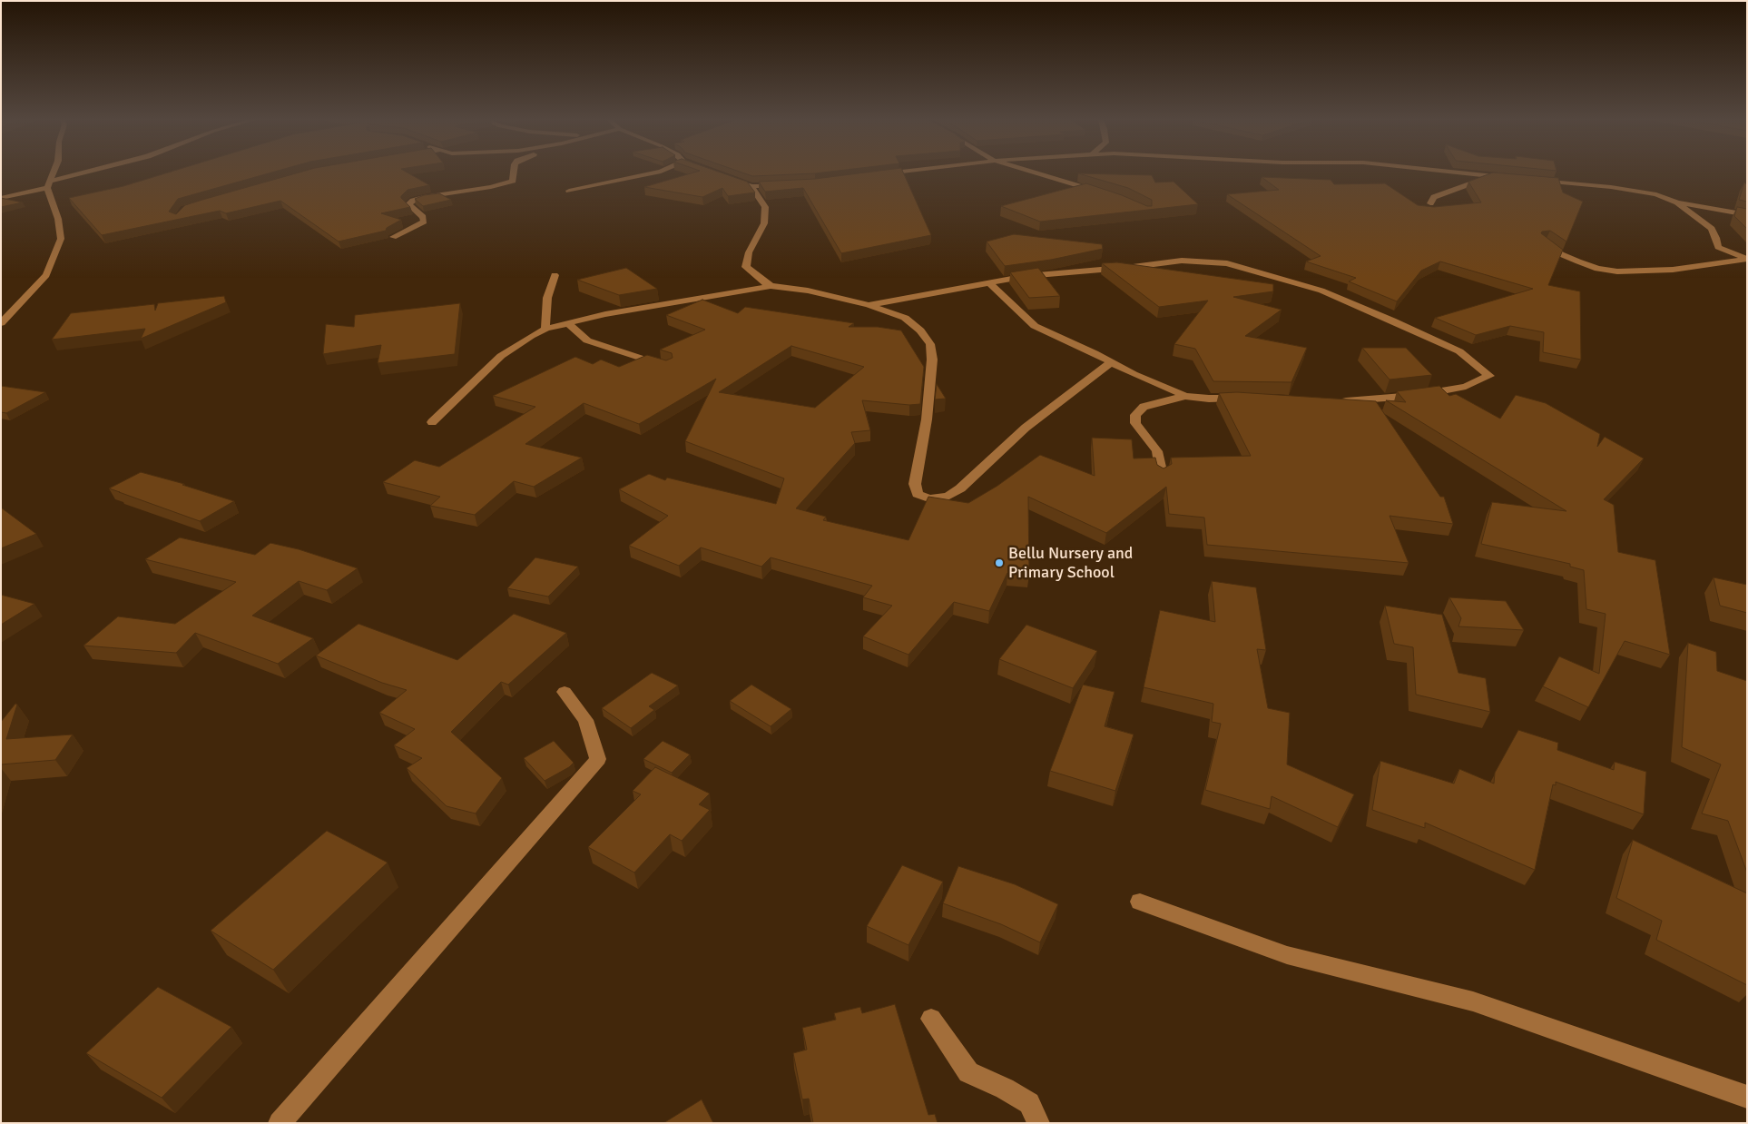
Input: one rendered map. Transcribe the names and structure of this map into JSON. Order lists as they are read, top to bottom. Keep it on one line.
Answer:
{"places":["Bellu Nursery and Primary School"]}
